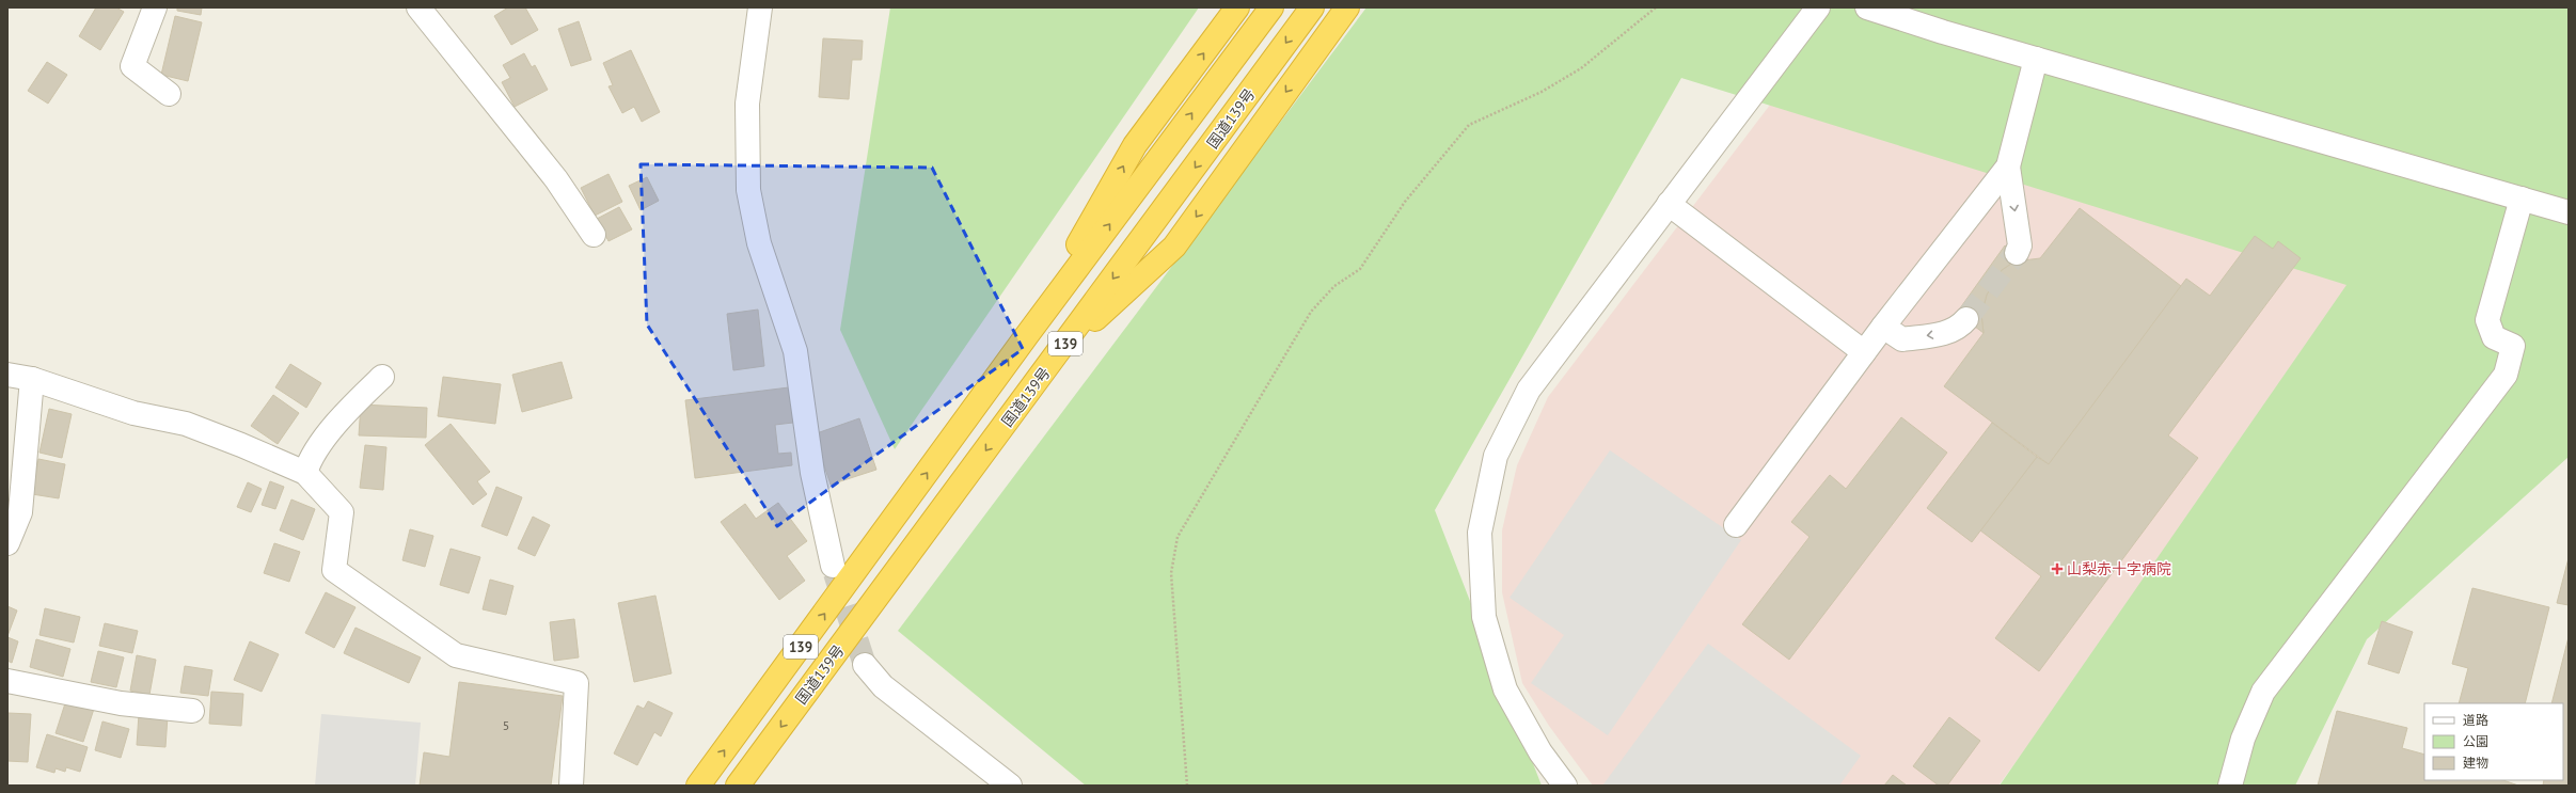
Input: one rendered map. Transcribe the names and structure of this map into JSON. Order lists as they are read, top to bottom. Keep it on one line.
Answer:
{"streets":{"highway":["国道139号","139"]},"places":{"health":["山梨赤十字病院"]},"house_numbers":["5"],"legend":["道路","公園","建物"]}
